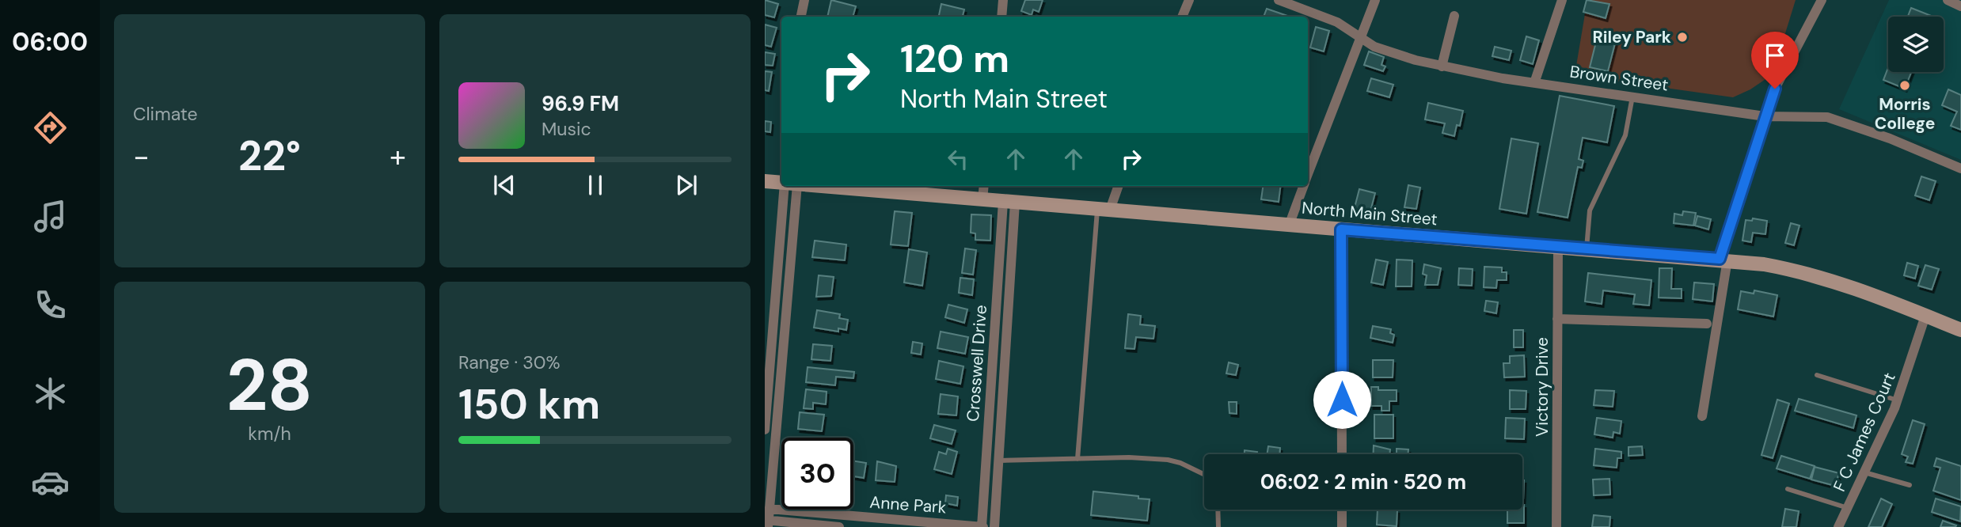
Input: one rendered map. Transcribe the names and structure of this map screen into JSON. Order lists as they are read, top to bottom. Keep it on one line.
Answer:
{"streets":{"main road":["North Main Street"],"street":["Brown Street","Crosswell Drive","Victory Drive","F C James Court","Anne Park"]},"crossings":[["North Main Street","Crosswell Drive"],["North Main Street","Victory Drive"],["North Main Street","F C James Court"],["Crosswell Drive","Anne Park"]],"places":["Riley Park","Morris College"],"page":{"tabs":"06:00","tile":["Climate",["28","km/h"],["Range · 30%","150 km"]],"turn":["120 m","North Main Street"],"song":["96.9 FM","Music"],"heat":["−","22°","+"],"limit":"30","trip":"06:02 · 2 min · 520 m"}}
